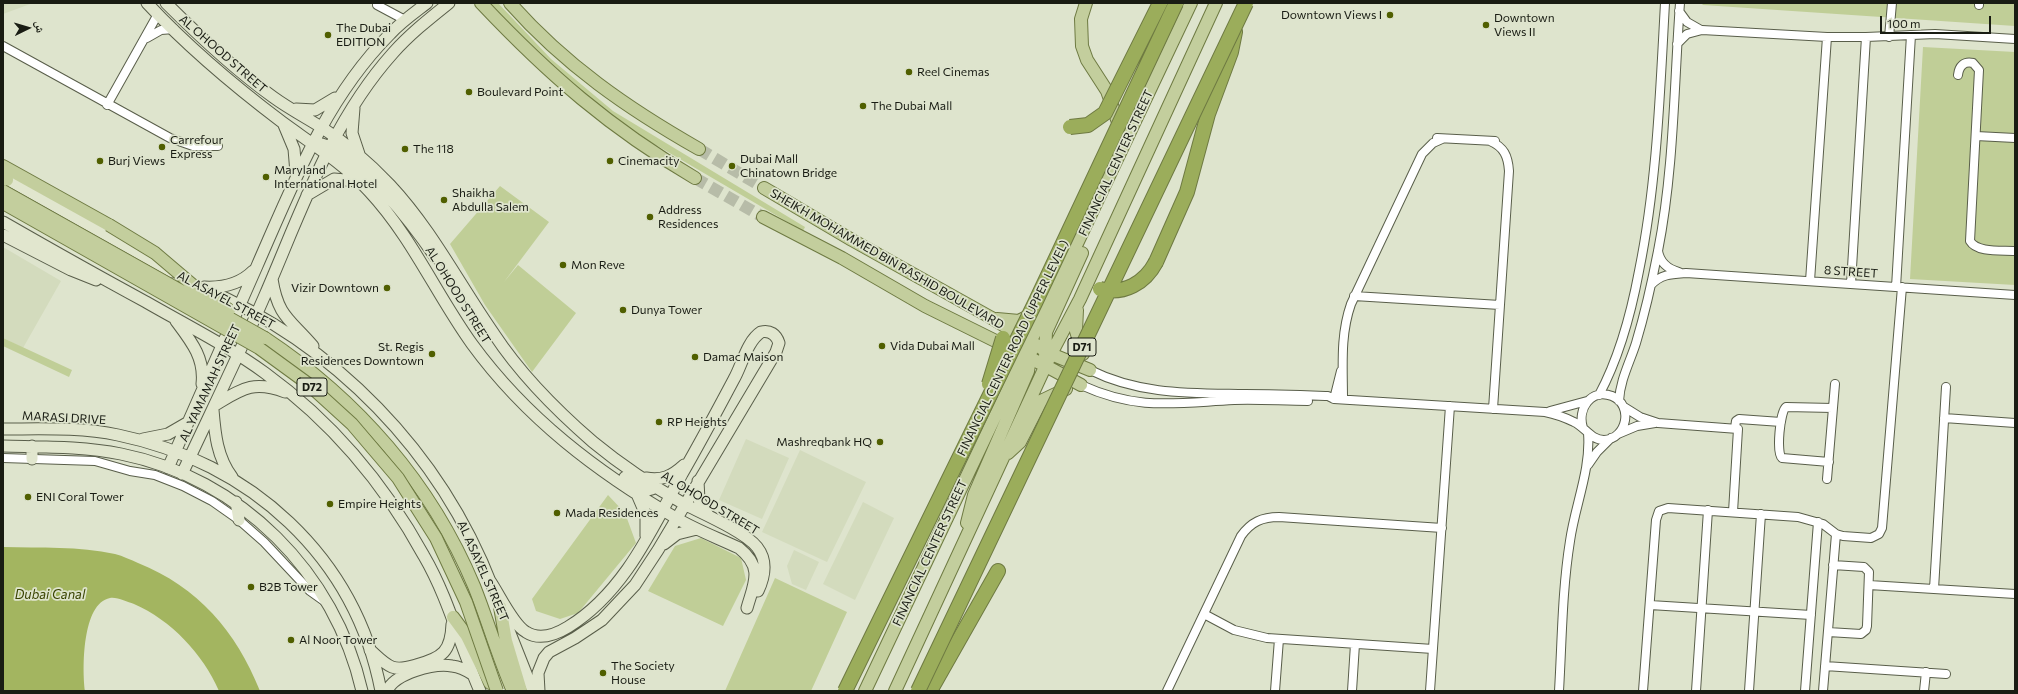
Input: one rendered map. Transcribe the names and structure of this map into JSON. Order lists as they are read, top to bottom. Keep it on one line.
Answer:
{"streets":{"highway":["D71","FINANCIAL CENTER ROAD (UPPER LEVEL)"],"main road":["FINANCIAL CENTER STREET","SHEIKH MOHAMMED BIN RASHID BOULEVARD","AL ASAYEL STREET","D72"],"street":["AL OHOOD STREET","8 STREET","AL YAMAMAH STREET","MARASI DRIVE"]},"crossings":[["AL OHOOD STREET","AL YAMAMAH STREET"],["FINANCIAL CENTER STREET","SHEIKH MOHAMMED BIN RASHID BOULEVARD"],["AL ASAYEL STREET","AL YAMAMAH STREET"],["AL YAMAMAH STREET","MARASI DRIVE"]],"water":["Dubai Canal"],"places":["Downtown Views I","Downtown Views II","The Dubai EDITION","Reel Cinemas","Boulevard Point","The Dubai Mall","Carrefour Express","The 118","Burj Views","Cinemacity","Dubai Mall Chinatown Bridge","Maryland International Hotel","Shaikha Abdulla Salem","Address Residences","Mon Reve","Vizir Downtown","Dunya Tower","Vida Dubai Mall","St. Regis Residences Downtown","Damac Maison","RP Heights","Mashreqbank HQ","ENI Coral Tower","Empire Heights","Mada Residences","B2B Tower","Al Noor Tower","The Society House"],"scale_bar":"100 m","north":"right"}
